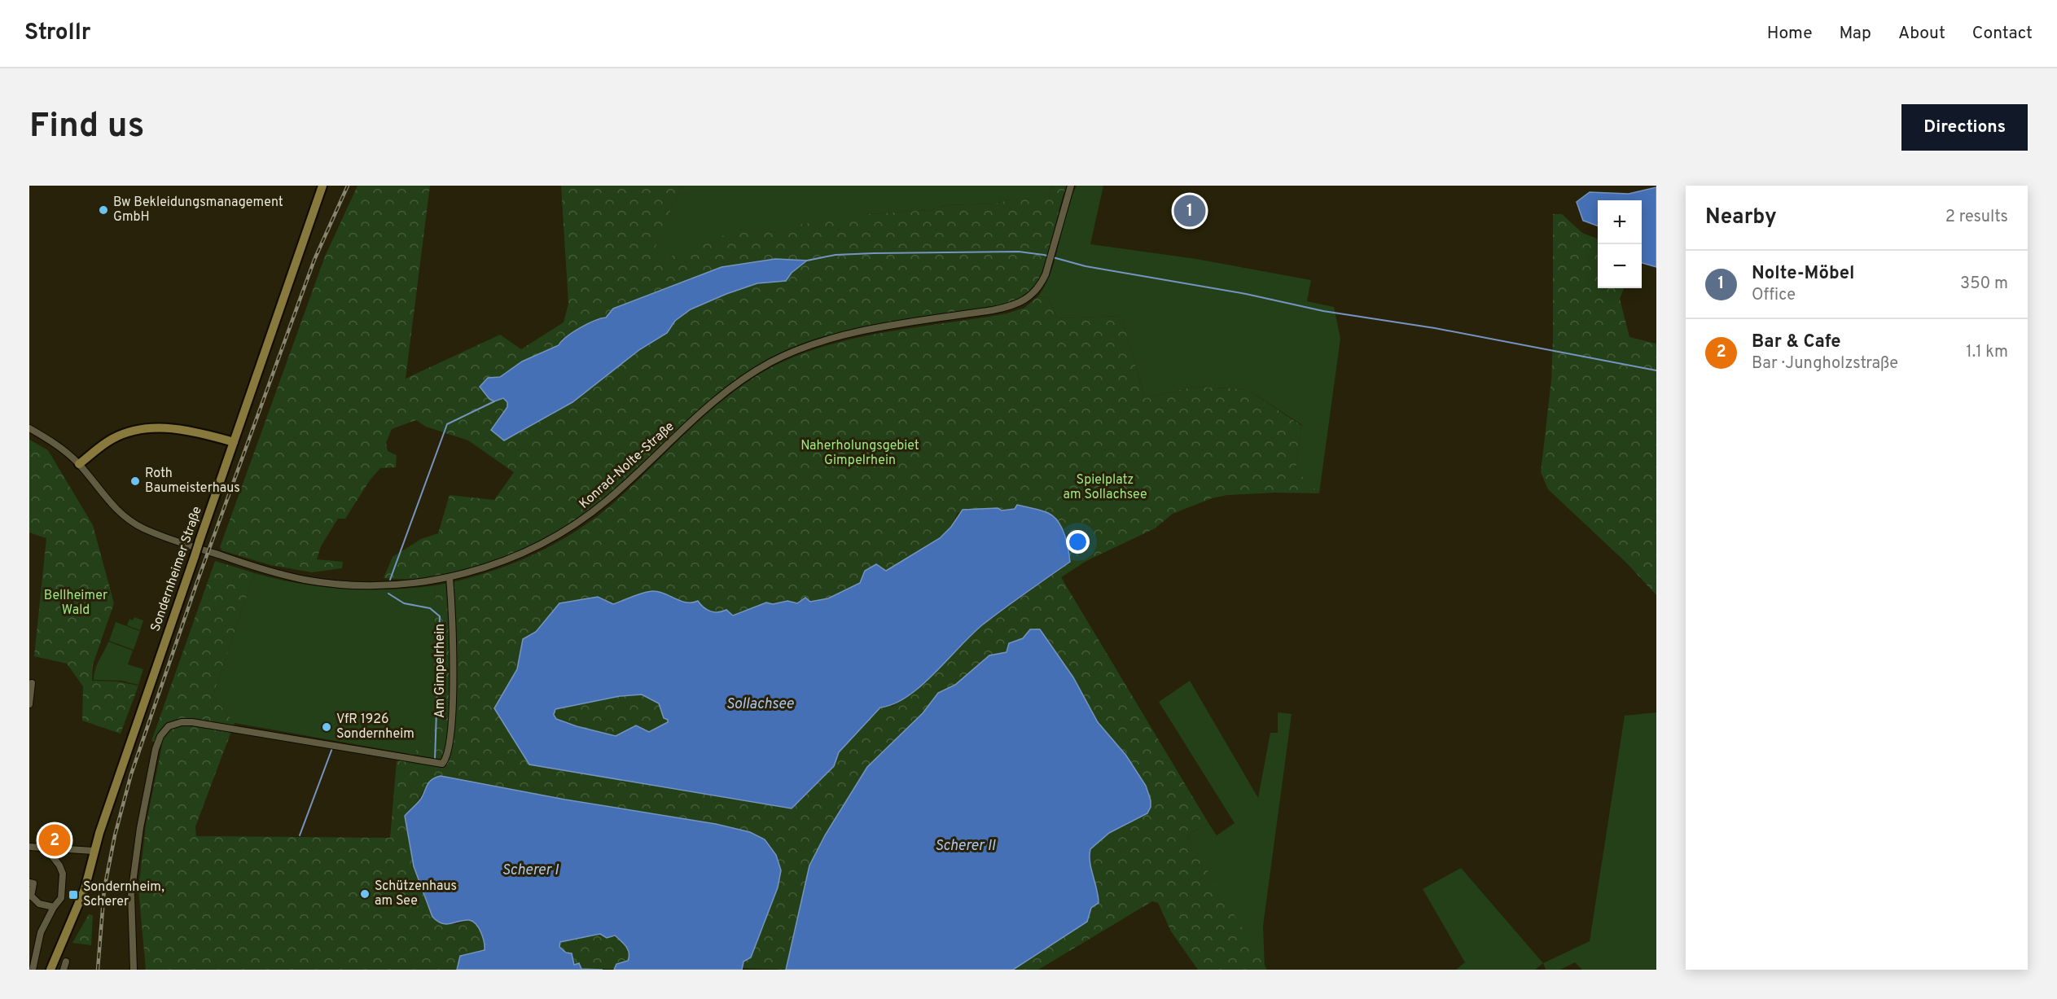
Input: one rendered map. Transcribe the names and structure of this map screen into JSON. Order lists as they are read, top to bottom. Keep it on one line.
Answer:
{"streets":{"main road":["Sondernheimer Straße"],"street":["Konrad-Nolte-Straße","Am Gimpelrhein"]},"crossings":[["Konrad-Nolte-Straße","Am Gimpelrhein"]],"water":["Sollachsee","Scherer II","Scherer I"],"parks":["Naherholungsgebiet Gimpelrhein","Spielplatz am Sollachsee","Bellheimer Wald"],"places":{"other":["Bw Bekleidungsmanagement GmbH","Roth Baumeisterhaus","VfR 1926 Sondernheim","Schützenhaus am See"],"transit":["Sondernheim, Scherer"]},"page":{"header":"Strollr","nav":["Home","Map","About","Contact"],"buttons":"Directions","title":"Find us","heading":["Nearby","2 results"],"pins":["1","2"],"map_buttons":["+","−"],"list":[{"mark":"1","name":"Nolte-Möbel","note":"Office","value":"350 m"},{"mark":"2","name":"Bar & Cafe","note":"Bar · Jungholzstraße","value":"1.1 km"}]}}
